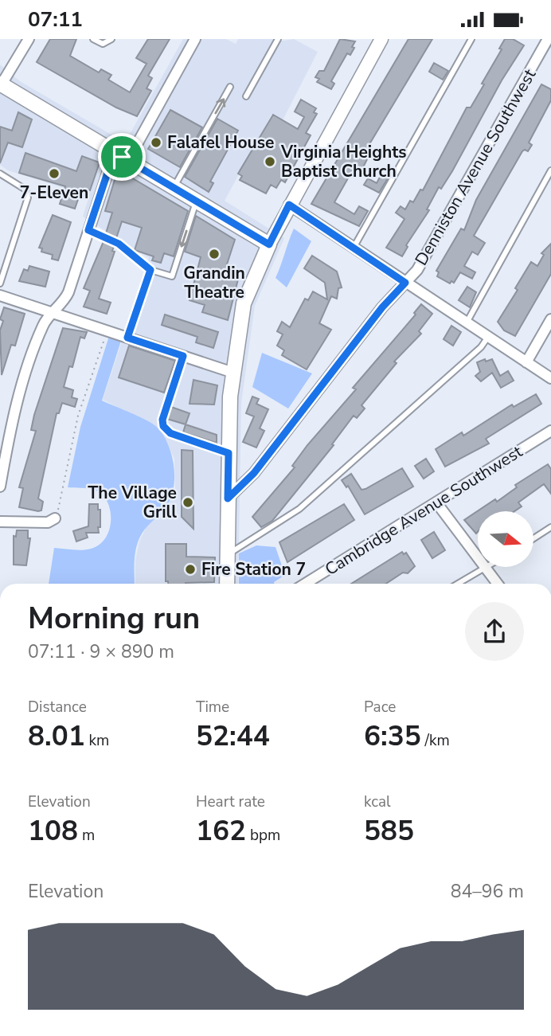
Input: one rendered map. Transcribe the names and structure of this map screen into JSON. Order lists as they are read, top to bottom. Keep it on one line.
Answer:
{"streets":{"street":["Denniston Avenue Southwest","Cambridge Avenue Southwest"]},"places":["Falafel House","Virginia Heights Baptist Church","7-Eleven","Grandin Theatre","The Village Grill","Fire Station 7"],"north":"right","page":{"status":"07:11","heading":["Morning run","07:11 · 9 × 890 m"],"stats":[["Distance","8.01 km"],["Time","52:44"],["Pace","6:35 /km"],["Elevation","108 m"],["Heart rate","162 bpm"],["kcal","585"]],"chart":["Elevation","84–96 m"]}}
